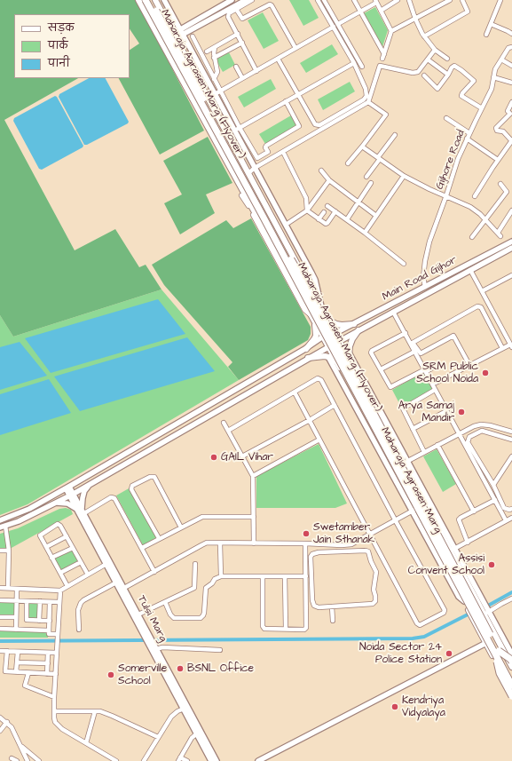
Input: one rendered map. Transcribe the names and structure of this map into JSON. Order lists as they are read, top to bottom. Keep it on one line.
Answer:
{"streets":{"main road":["Maharaja Agrasen Marg (Flyover)","Maharaja Agrasen Marg"],"street":["Gijhore Road","Main Road Gijhor","Tulsi Marg"]},"crossings":[["Gijhore Road","Main Road Gijhor"],["Main Road Gijhor","Maharaja Agrasen Marg"]],"places":["SRM Public School Noida","Arya Samaj Mandir","GAIL Vihar","Swetamber Jain Sthanak","Assisi Convent School","Noida Sector 24 Police Station","BSNL Office","Somerville School","Kendriya Vidyalaya"],"legend":["सड़क","पार्क","पानी"]}
